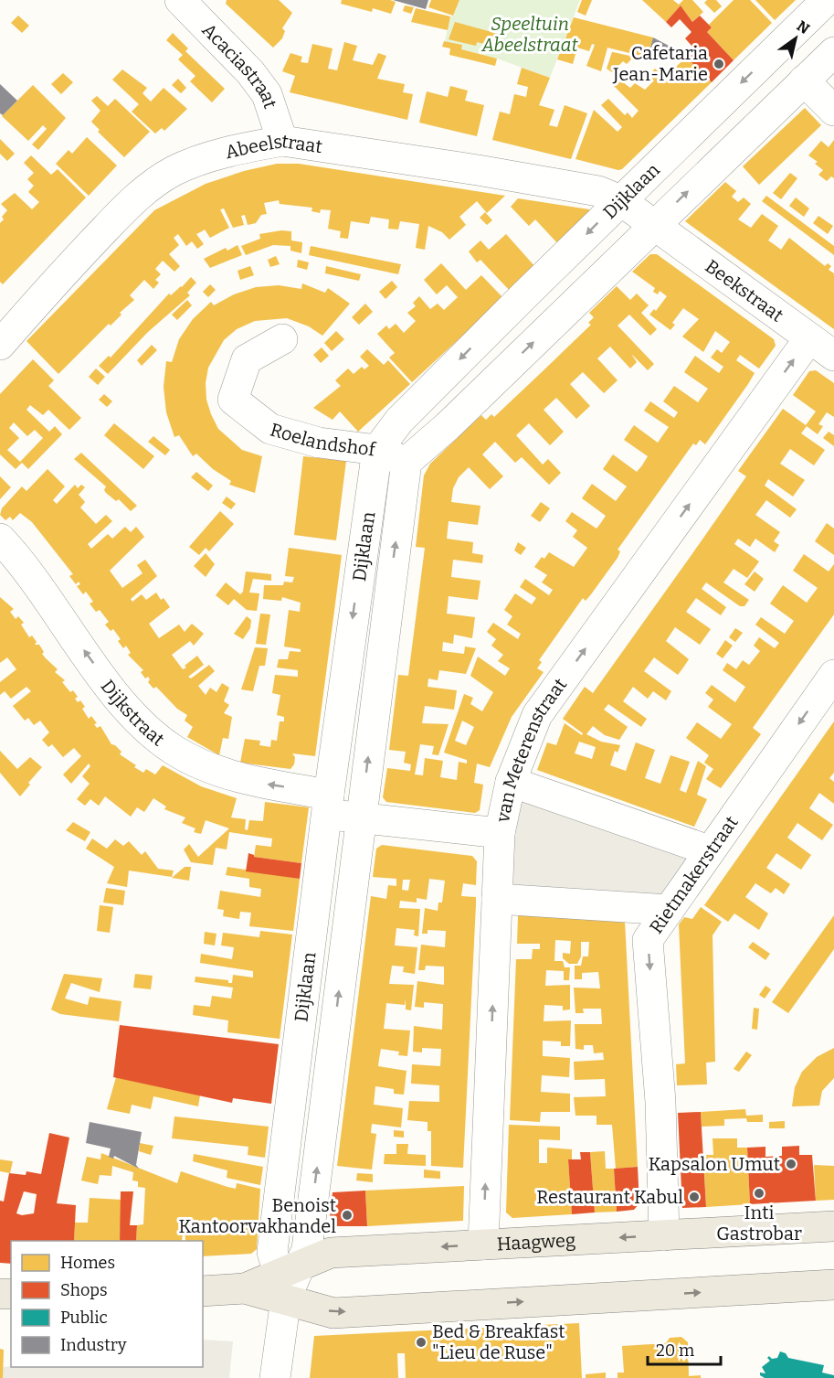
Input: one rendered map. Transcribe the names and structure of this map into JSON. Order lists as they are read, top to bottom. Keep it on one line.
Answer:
{"streets":{"main road":["Haagweg"],"street":["Acaciastraat","Abeelstraat","Dijklaan","Beekstraat","Roelandshof","Dijkstraat","van Meterenstraat","Rietmakerstraat"]},"crossings":[["Acaciastraat","Abeelstraat"],["Abeelstraat","Dijklaan"],["Abeelstraat","Beekstraat"],["Dijklaan","Roelandshof"],["Dijklaan","Dijkstraat"],["Dijklaan","Haagweg"],["Beekstraat","van Meterenstraat"],["Dijkstraat","van Meterenstraat"],["van Meterenstraat","Haagweg"],["Rietmakerstraat","Haagweg"]],"one_way":["Dijkstraat","Rietmakerstraat"],"parks":["Speeltuin Abeelstraat"],"places":["Cafetaria Jean-Marie","Kapsalon Umut","Inti Gastrobar","Restaurant Kabul","Benoist Kantoorvakhandel","Bed & Breakfast \"Lieu de Ruse\""],"legend":["Homes","Shops","Public","Industry"],"scale_bar":"20 m","north":"top right"}
